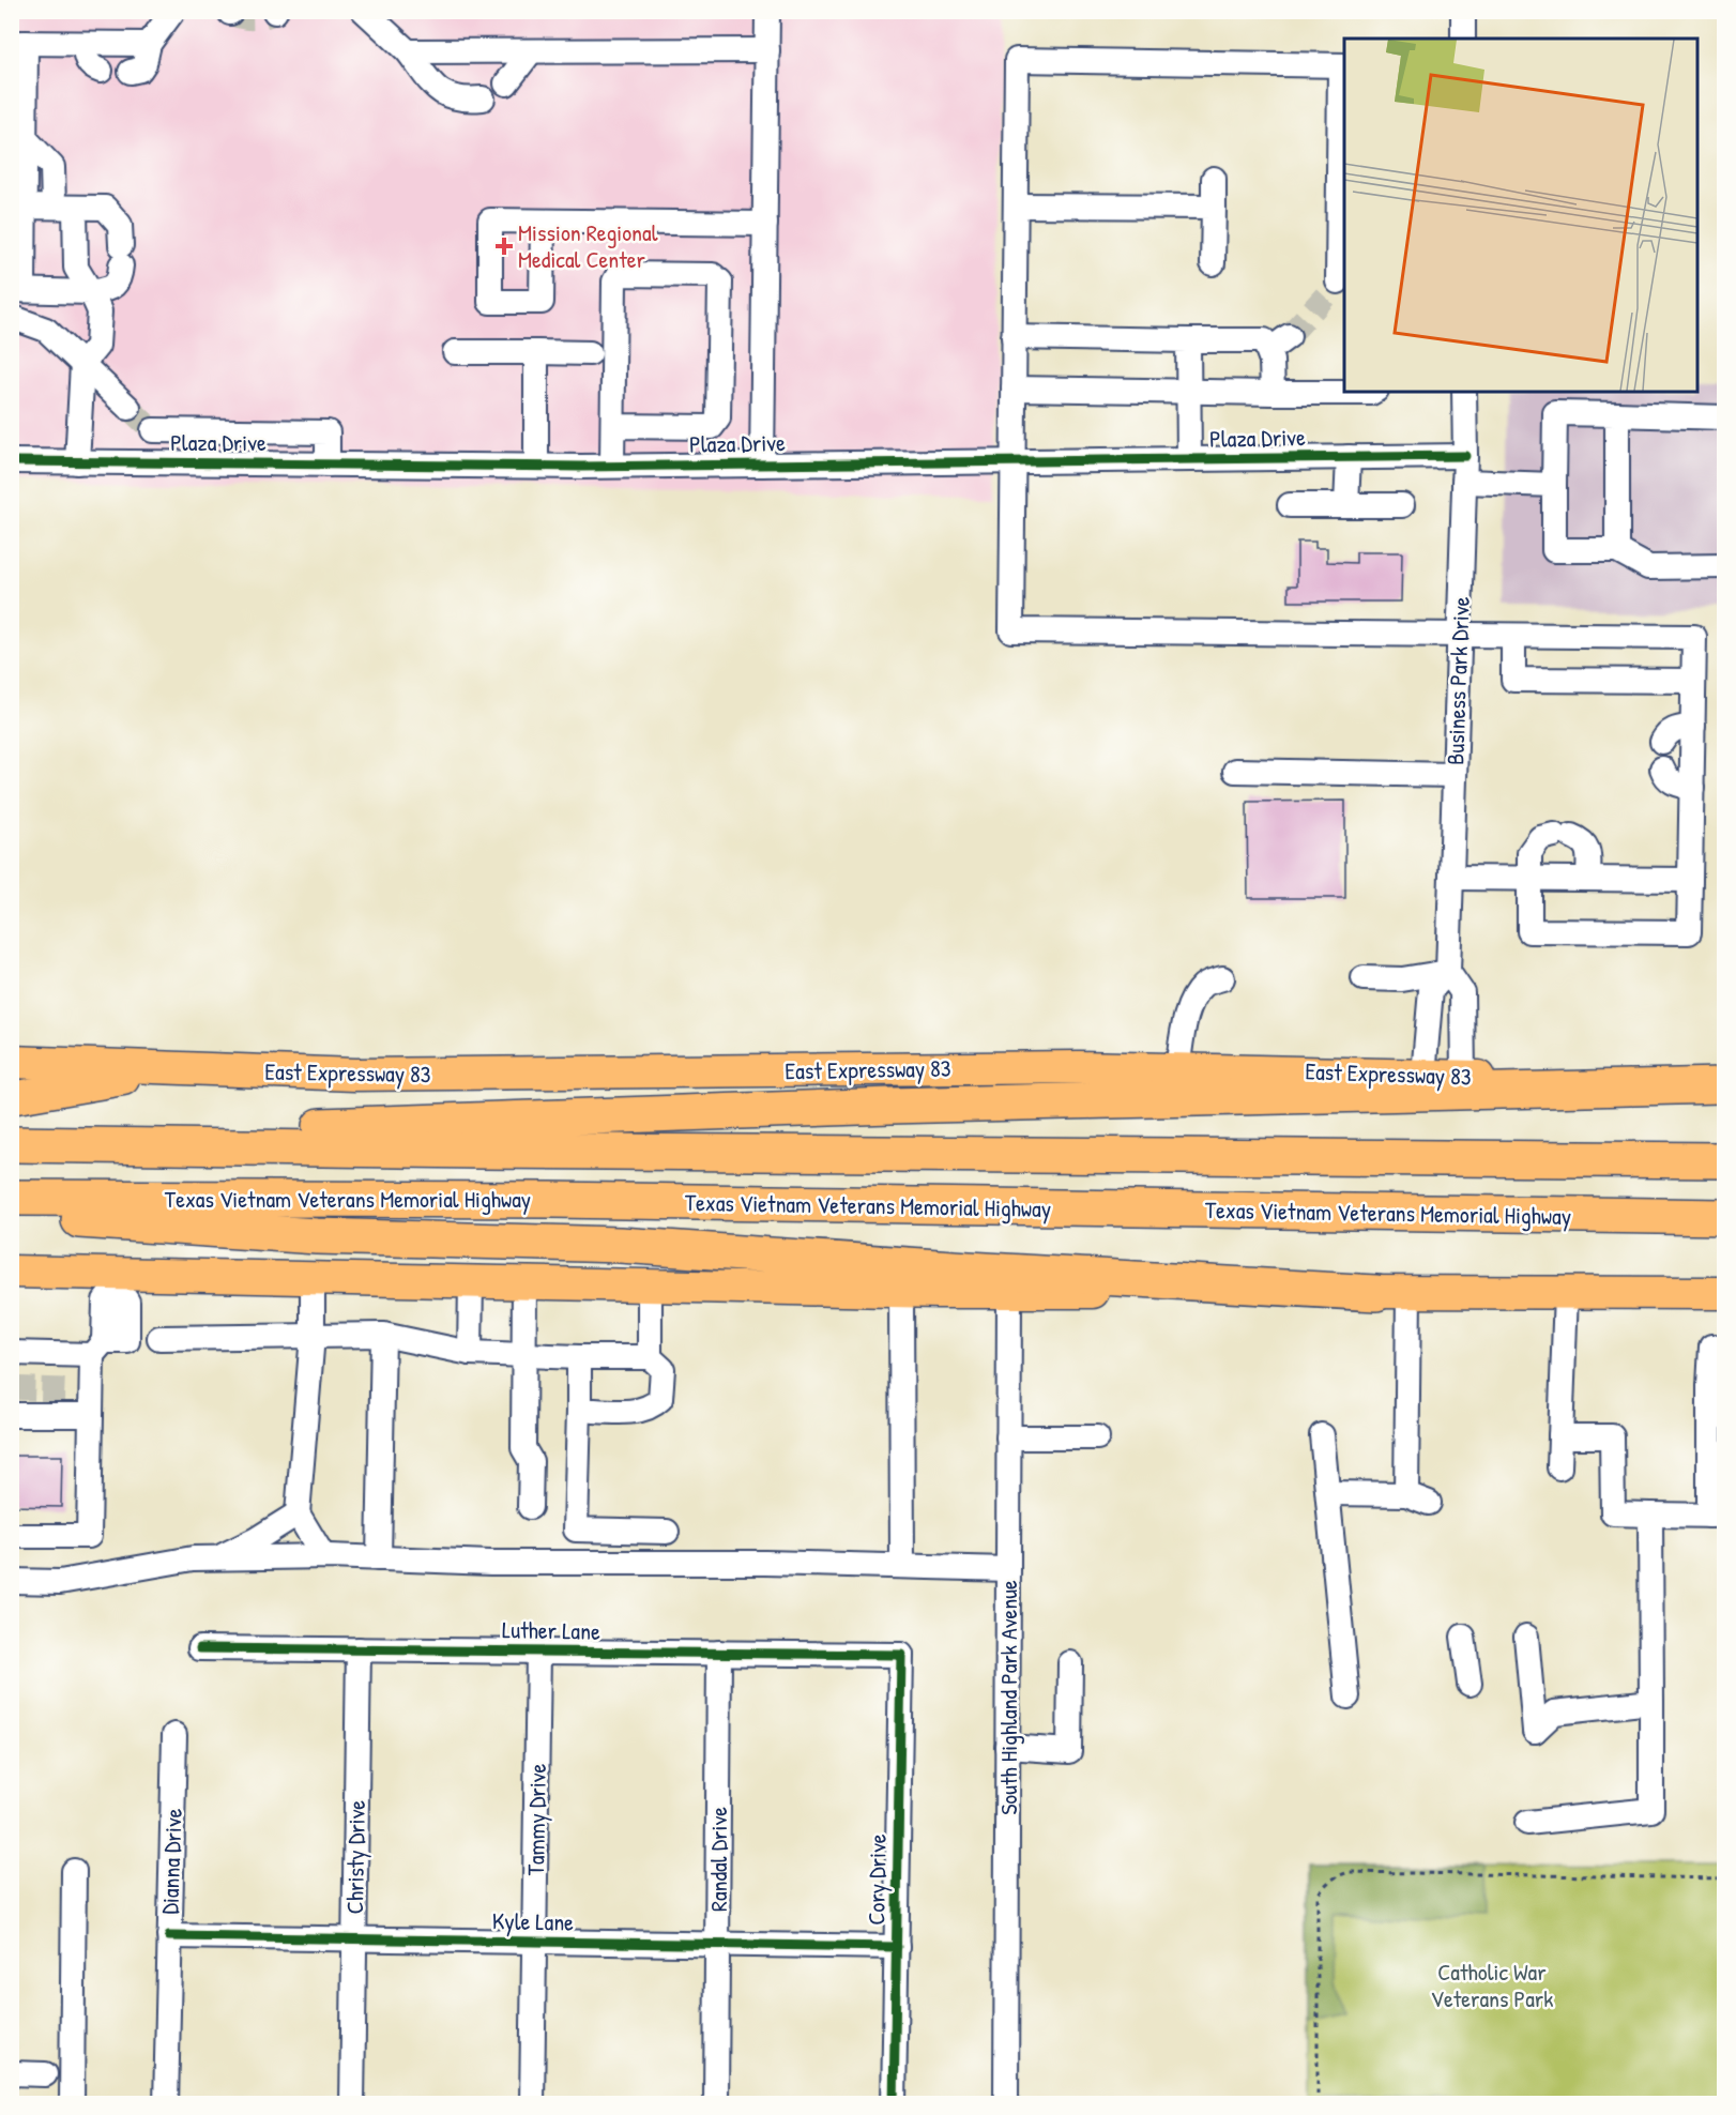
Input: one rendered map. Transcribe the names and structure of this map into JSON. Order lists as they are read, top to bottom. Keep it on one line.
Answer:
{"streets":{"highway":["Texas Vietnam Veterans Memorial Highway"],"main road":["East Expressway 83"],"street":["Plaza Drive","Business Park Drive","Luther Lane","South Highland Park Avenue","Tammy Drive","Christy Drive","Randal Drive","Dianna Drive","Cory Drive","Kyle Lane"]},"crossings":[["Plaza Drive","Business Park Drive"],["Business Park Drive","East Expressway 83"],["Luther Lane","Tammy Drive"],["Luther Lane","Christy Drive"],["Luther Lane","Randal Drive"],["Luther Lane","Cory Drive"],["Tammy Drive","Kyle Lane"],["Christy Drive","Kyle Lane"],["Randal Drive","Kyle Lane"],["Dianna Drive","Kyle Lane"],["Cory Drive","Kyle Lane"]],"parks":["Catholic War Veterans Park"],"places":{"health":["Mission Regional Medical Center"]}}
